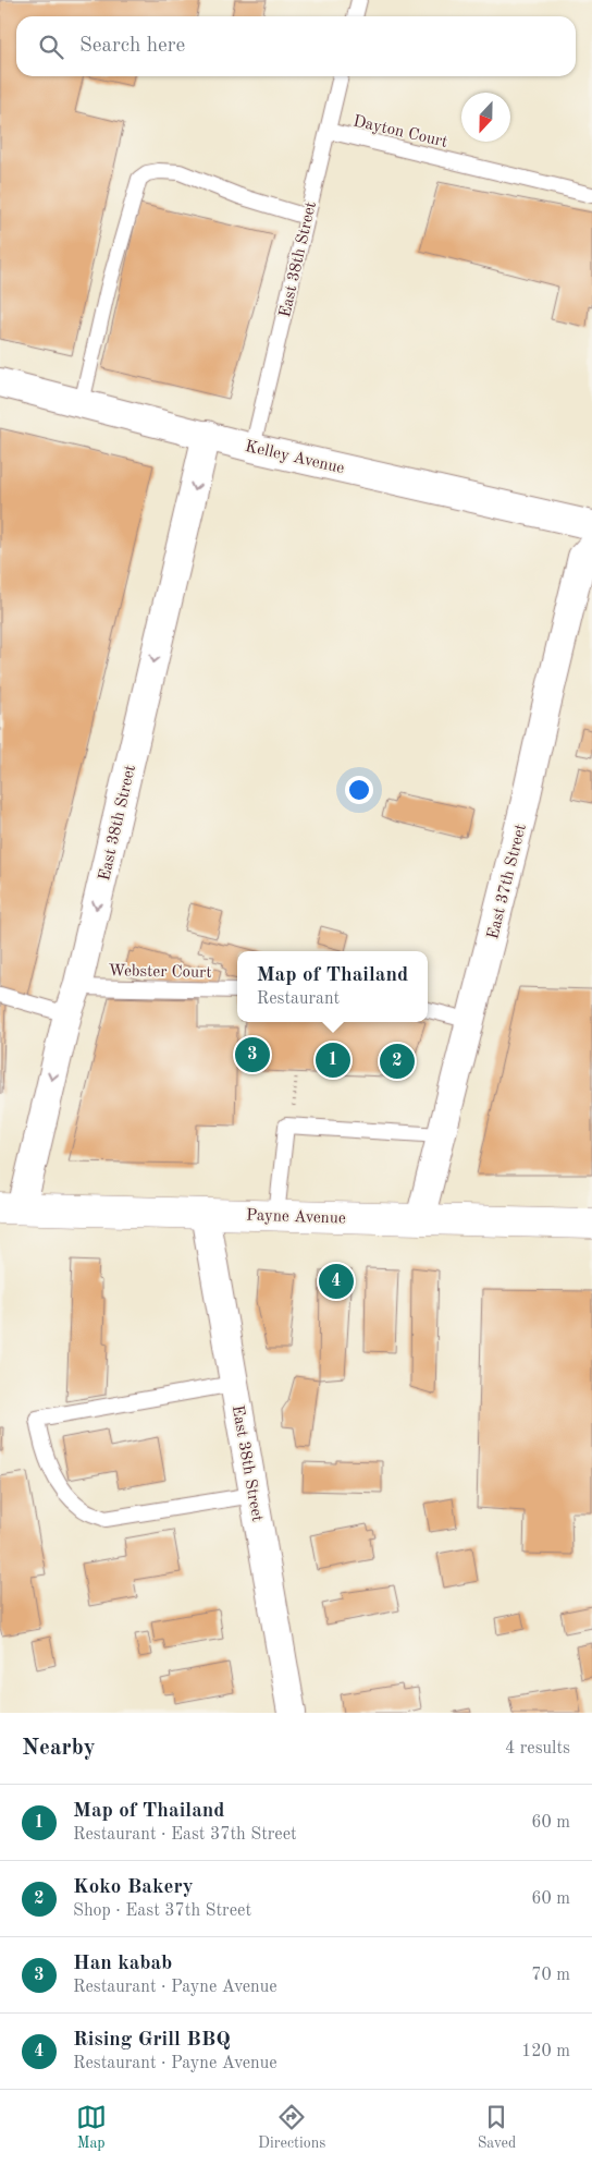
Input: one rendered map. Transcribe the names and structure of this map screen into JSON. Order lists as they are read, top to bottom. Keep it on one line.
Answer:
{"streets":{"street":["East 38th Street","Kelley Avenue","East 37th Street","Payne Avenue"],"lane":["Dayton Court","Webster Court"]},"crossings":[["Dayton Court","East 38th Street"],["East 38th Street","Kelley Avenue"],["East 38th Street","Webster Court"],["East 38th Street","Payne Avenue"],["East 37th Street","Payne Avenue"]],"one_way":["East 38th Street"],"north":"bottom","page":{"search":"Search here","popup":["Map of Thailand","Restaurant"],"pins":["3","1","2","4"],"heading":["Nearby","4 results"],"list":[{"mark":"1","name":"Map of Thailand","note":"Restaurant · East 37th Street","value":"60 m"},{"mark":"2","name":"Koko Bakery","note":"Shop · East 37th Street","value":"60 m"},{"mark":"3","name":"Han kabab","note":"Restaurant · Payne Avenue","value":"70 m"},{"mark":"4","name":"Rising Grill BBQ","note":"Restaurant · Payne Avenue","value":"120 m"}],"nav":["Map","Directions","Saved"]}}
